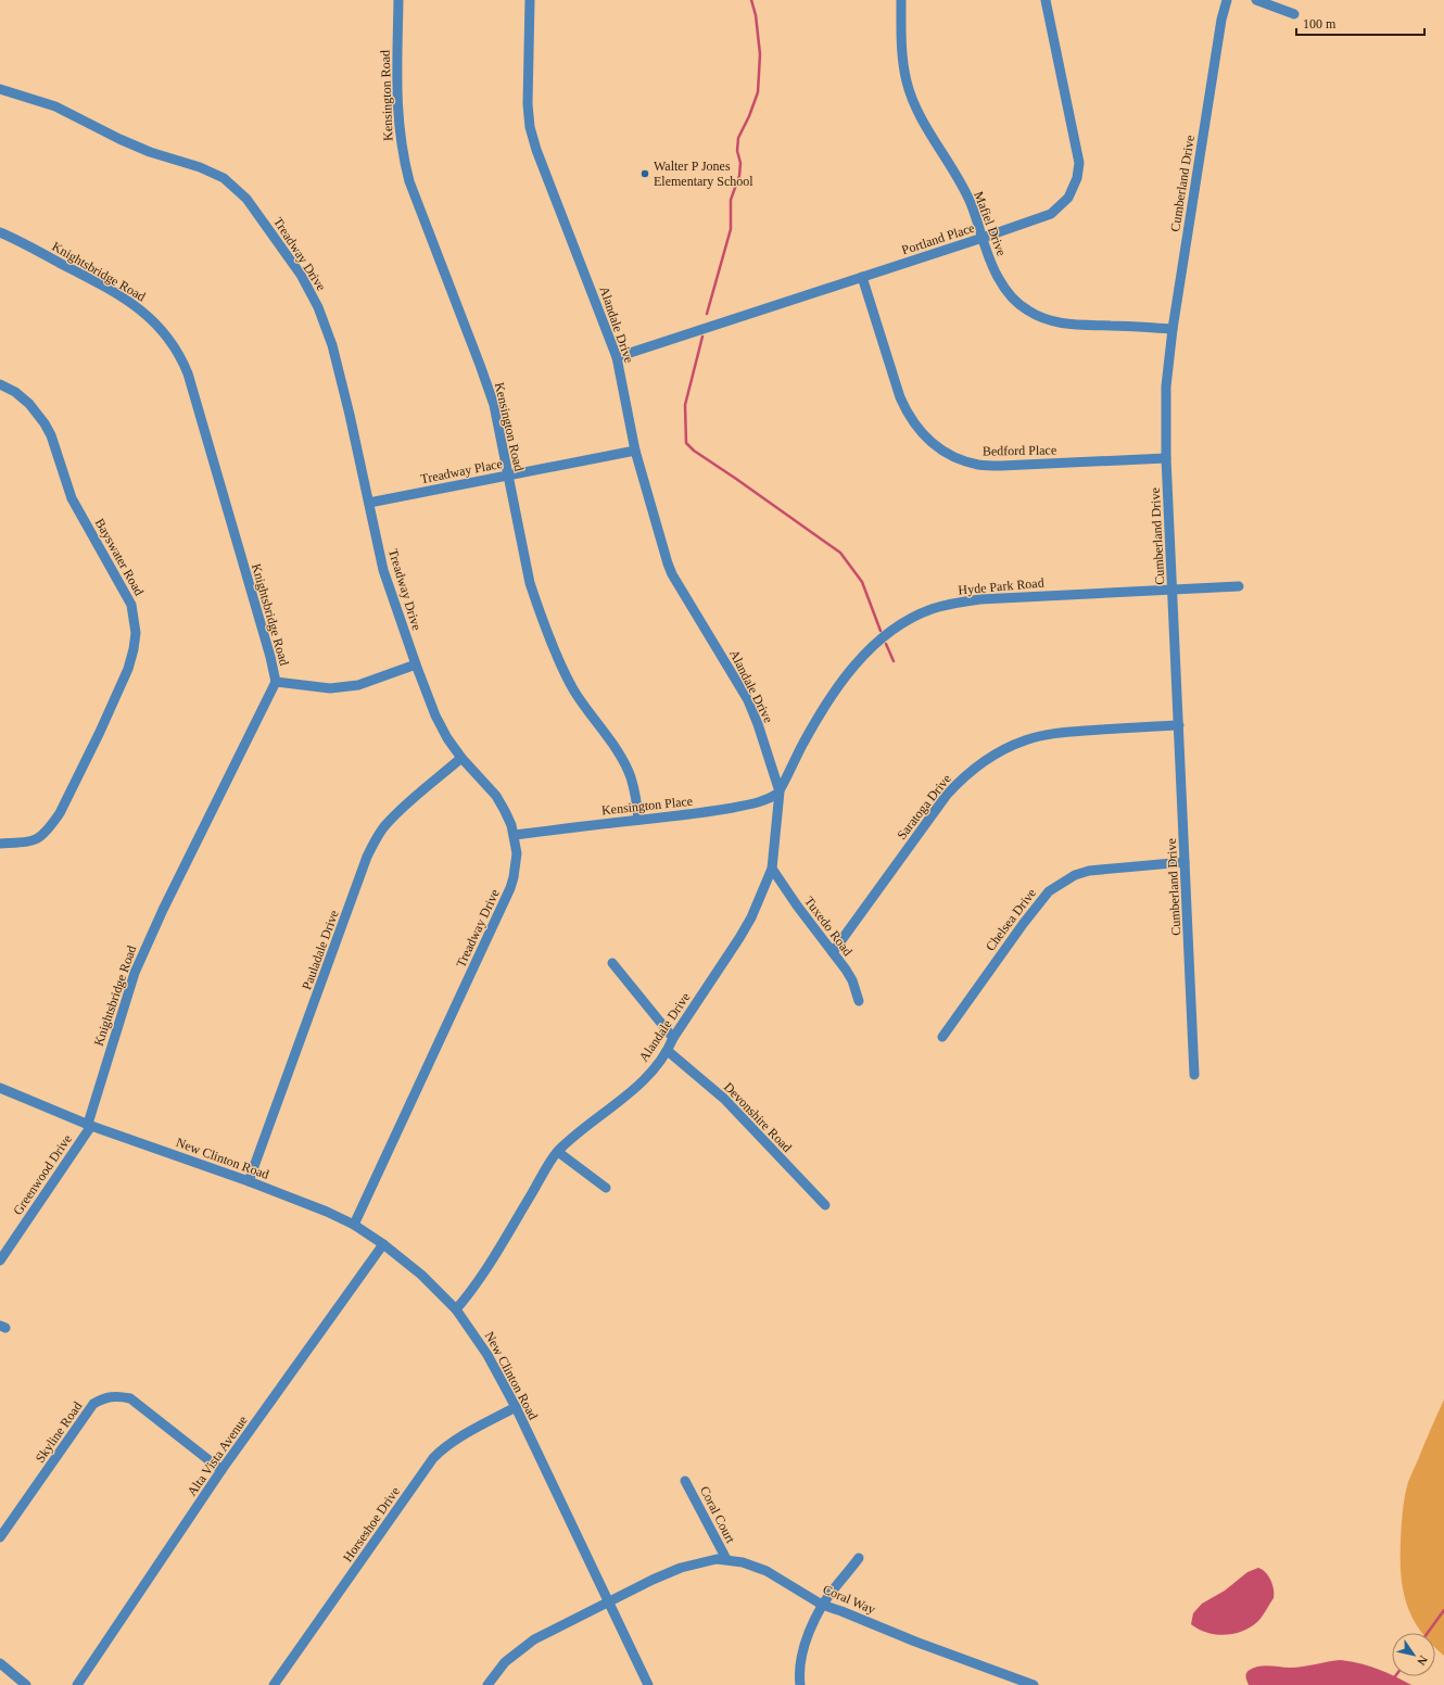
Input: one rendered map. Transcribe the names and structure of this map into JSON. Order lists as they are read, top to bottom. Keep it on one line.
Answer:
{"streets":{"street":["Kensington Road","Cumberland Drive","Mafiel Drive","Portland Place","Treadway Drive","Knightsbridge Road","Alandale Drive","Bedford Place","Treadway Place","Bayswater Road","Hyde Park Road","Kensington Place","Saratoga Drive","Chelsea Drive","Tuxedo Road","Pauladale Drive","Devonshire Road","New Clinton Road","Greenwood Drive","Skyline Road","Alta Vista Avenue","Coral Court","Horseshoe Drive","Coral Way"]},"crossings":[["Kensington Road","Treadway Place"],["Kensington Road","Kensington Place"],["Cumberland Drive","Mafiel Drive"],["Cumberland Drive","Bedford Place"],["Cumberland Drive","Hyde Park Road"],["Cumberland Drive","Saratoga Drive"],["Cumberland Drive","Chelsea Drive"],["Mafiel Drive","Portland Place"],["Portland Place","Alandale Drive"],["Portland Place","Bedford Place"],["Treadway Drive","Treadway Place"],["Treadway Drive","Kensington Place"],["Treadway Drive","Pauladale Drive"],["Treadway Drive","New Clinton Road"],["Knightsbridge Road","New Clinton Road"],["Knightsbridge Road","Greenwood Drive"],["Alandale Drive","Treadway Place"],["Alandale Drive","Hyde Park Road"],["Alandale Drive","Kensington Place"],["Alandale Drive","Tuxedo Road"],["Alandale Drive","Devonshire Road"],["Alandale Drive","New Clinton Road"],["Hyde Park Road","Kensington Place"],["Saratoga Drive","Tuxedo Road"],["Pauladale Drive","New Clinton Road"],["New Clinton Road","Greenwood Drive"],["New Clinton Road","Alta Vista Avenue"],["New Clinton Road","Horseshoe Drive"],["New Clinton Road","Coral Way"],["Skyline Road","Alta Vista Avenue"],["Coral Court","Coral Way"]],"places":["Walter P Jones Elementary School"],"scale_bar":"100 m","north":"bottom right"}
